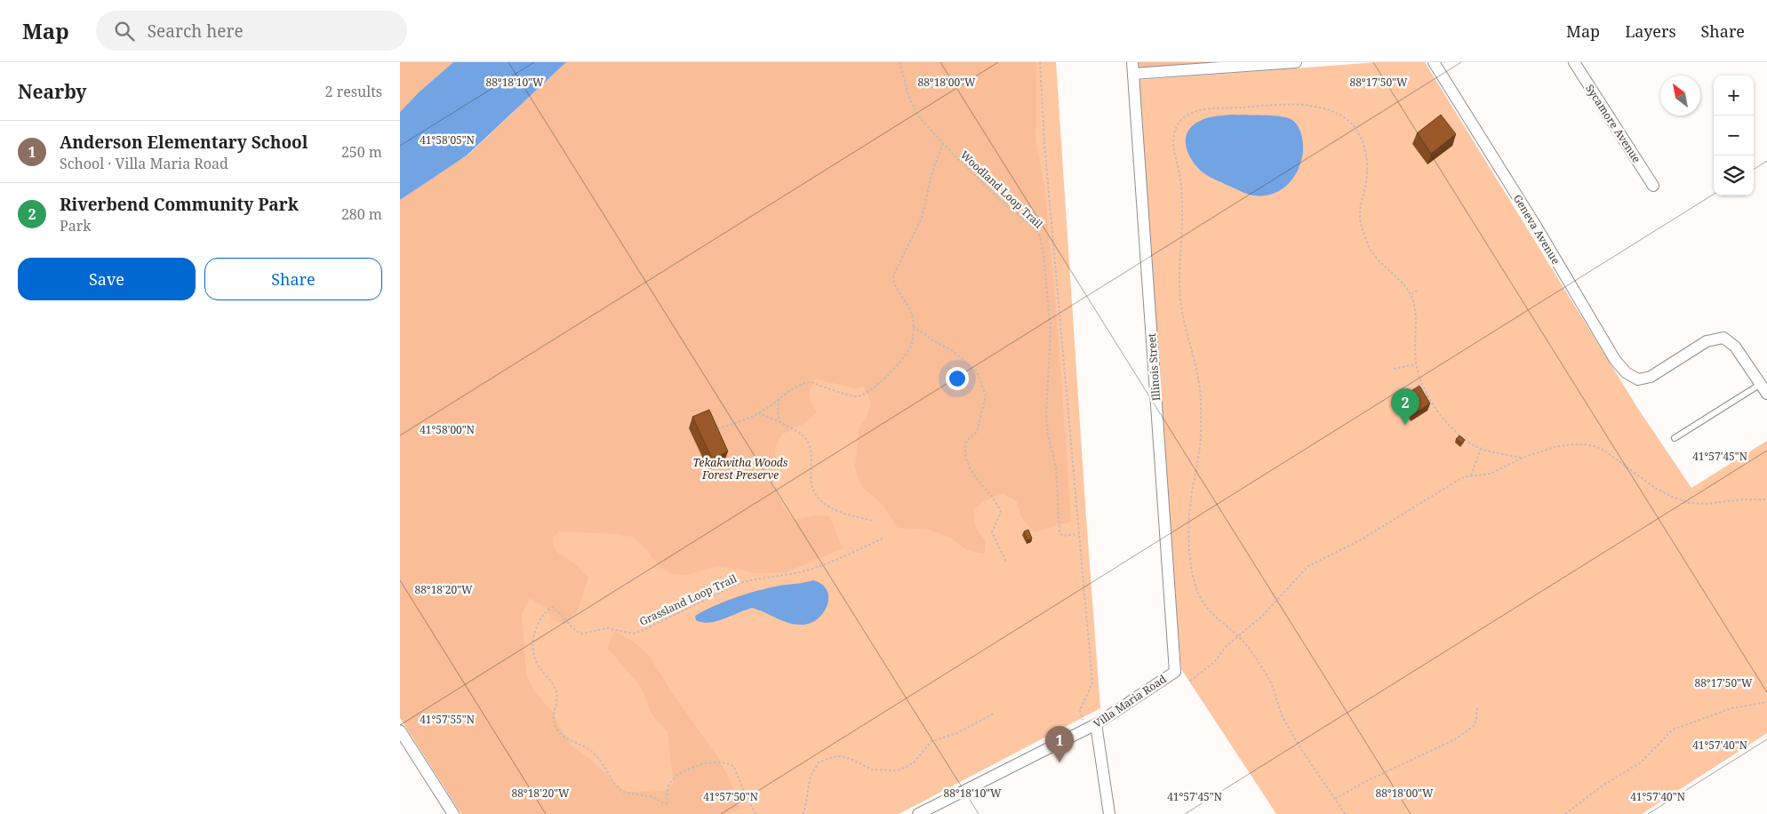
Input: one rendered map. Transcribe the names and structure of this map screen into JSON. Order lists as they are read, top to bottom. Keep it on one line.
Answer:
{"streets":{"street":["Sycamore Avenue","Geneva Avenue","Illinois Street","Villa Maria Road"],"path":["Woodland Loop Trail","Grassland Loop Trail"]},"crossings":[["Illinois Street","Villa Maria Road"]],"parks":["Tekakwitha Woods Forest Preserve"],"north":"top left","page":{"header":"Map","search":"Search here","nav":["Map","Layers","Share"],"heading":["Nearby","2 results"],"map_buttons":["+","−"],"list":[{"mark":"1","name":"Anderson Elementary School","note":"School · Villa Maria Road","value":"250 m"},{"mark":"2","name":"Riverbend Community Park","note":"Park","value":"280 m"}],"buttons":["Save","Share"],"pins":["2","1"]},"coordinates":["88°18'10\"W","88°18'00\"W","88°17'50\"W","41°58'05\"N","41°58'00\"N","41°57'45\"N","88°18'20\"W","41°57'55\"N","41°57'40\"N","41°57'50\"N"]}
